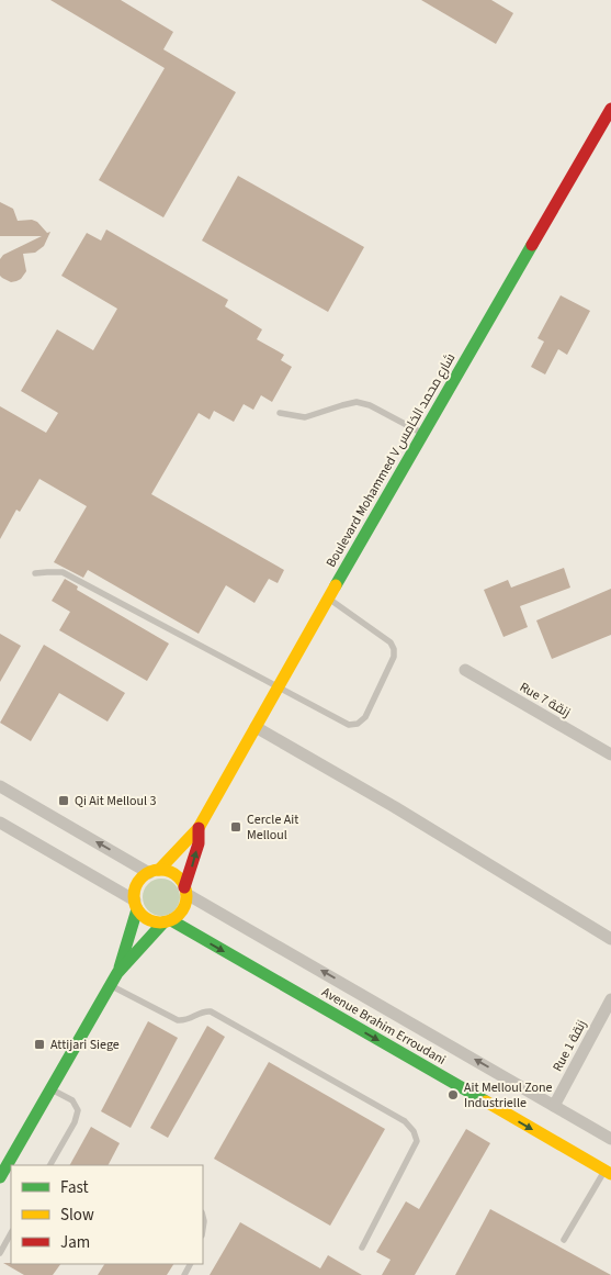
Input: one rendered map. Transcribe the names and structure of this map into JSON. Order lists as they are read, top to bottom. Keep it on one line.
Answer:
{"streets":{"main road":["Boulevard Mohammed V شارع محمد الخامس","Avenue Brahim Erroudani"],"street":["Rue 7 زنقة","Rue 1 زنقة"]},"crossings":[["Boulevard Mohammed V شارع محمد الخامس","Avenue Brahim Erroudani"],["Avenue Brahim Erroudani","Rue 1 زنقة"]],"places":{"transit":["Qi Ait Melloul 3","Cercle Ait Melloul","Attijari Siege"],"other":["Ait Melloul Zone Industrielle"]},"legend":["Fast","Slow","Jam"]}
